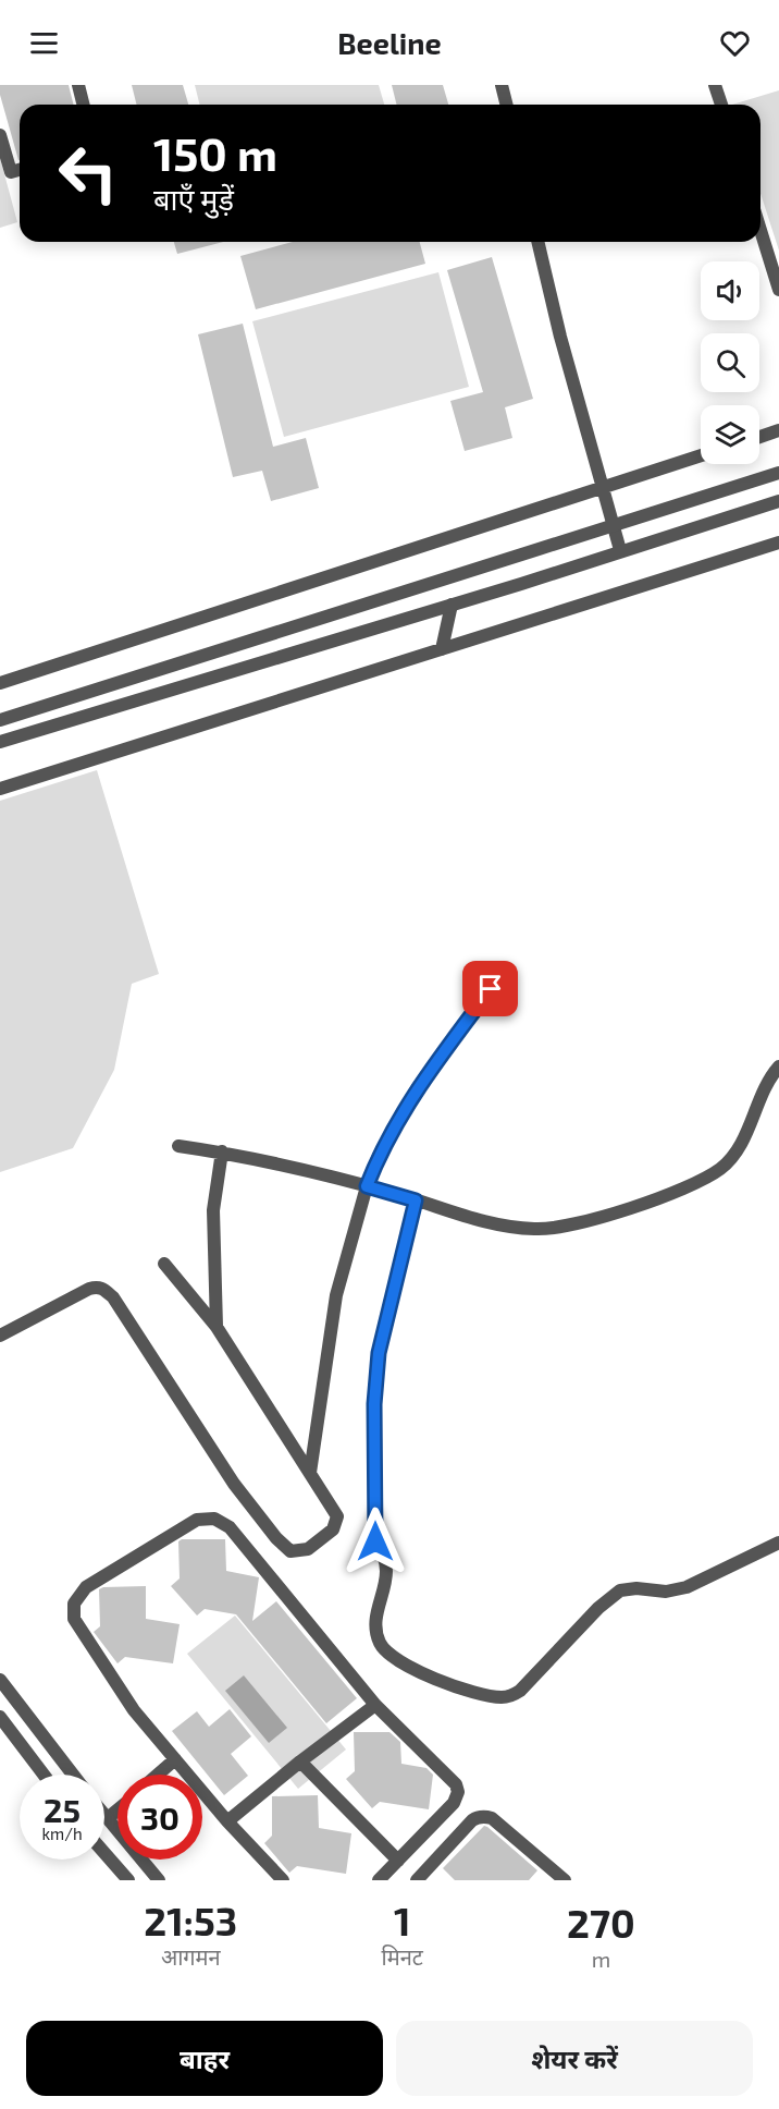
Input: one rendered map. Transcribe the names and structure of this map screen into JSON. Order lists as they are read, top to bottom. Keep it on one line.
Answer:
{"page":{"header":"Beeline","turn":["150 m","बाएँ मुड़ें"],"speed":"25 km/h","limit":"30","eta":["21:53","आगमन","1","मिनट","270","m"],"buttons":["बाहर","शेयर करें"]}}
